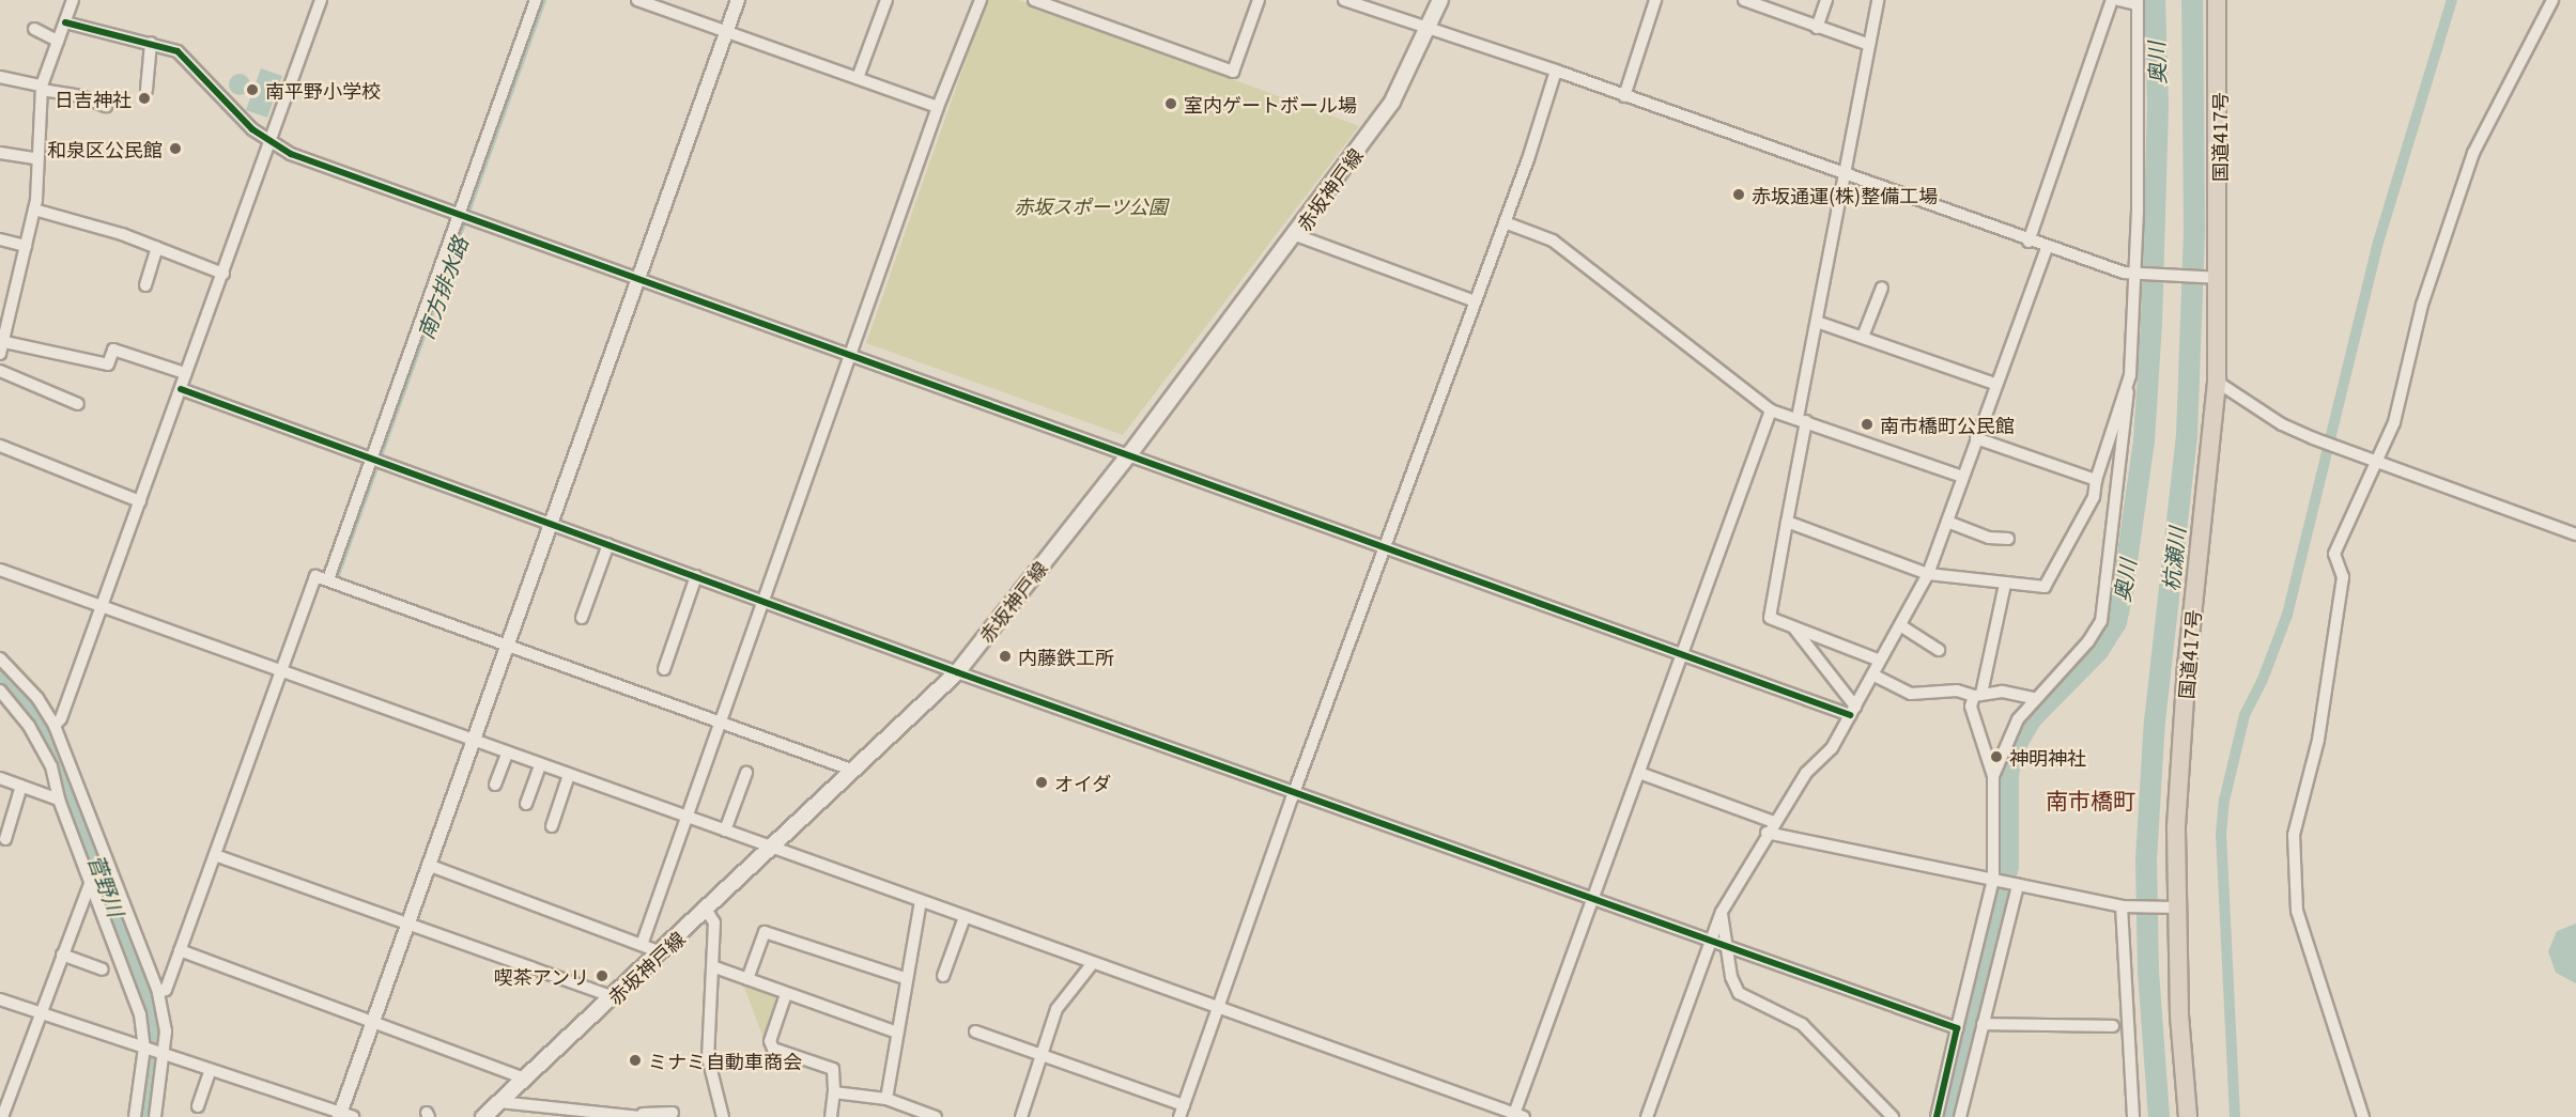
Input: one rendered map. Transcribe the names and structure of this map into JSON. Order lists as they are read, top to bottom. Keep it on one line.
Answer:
{"streets":{"highway":["国道417号"],"main road":["赤坂神戸線"]},"districts":["南市橋町"],"water":["奥川","南方排水路","杭瀬川","菅野川"],"parks":["赤坂スポーツ公園"],"places":["南平野小学校","日吉神社","室内ゲートボール場","和泉区公民館","赤坂通運(株)整備工場","南市橋町公民館","内藤鉄工所","神明神社","オイダ","喫茶アンリ","ミナミ自動車商会"]}
